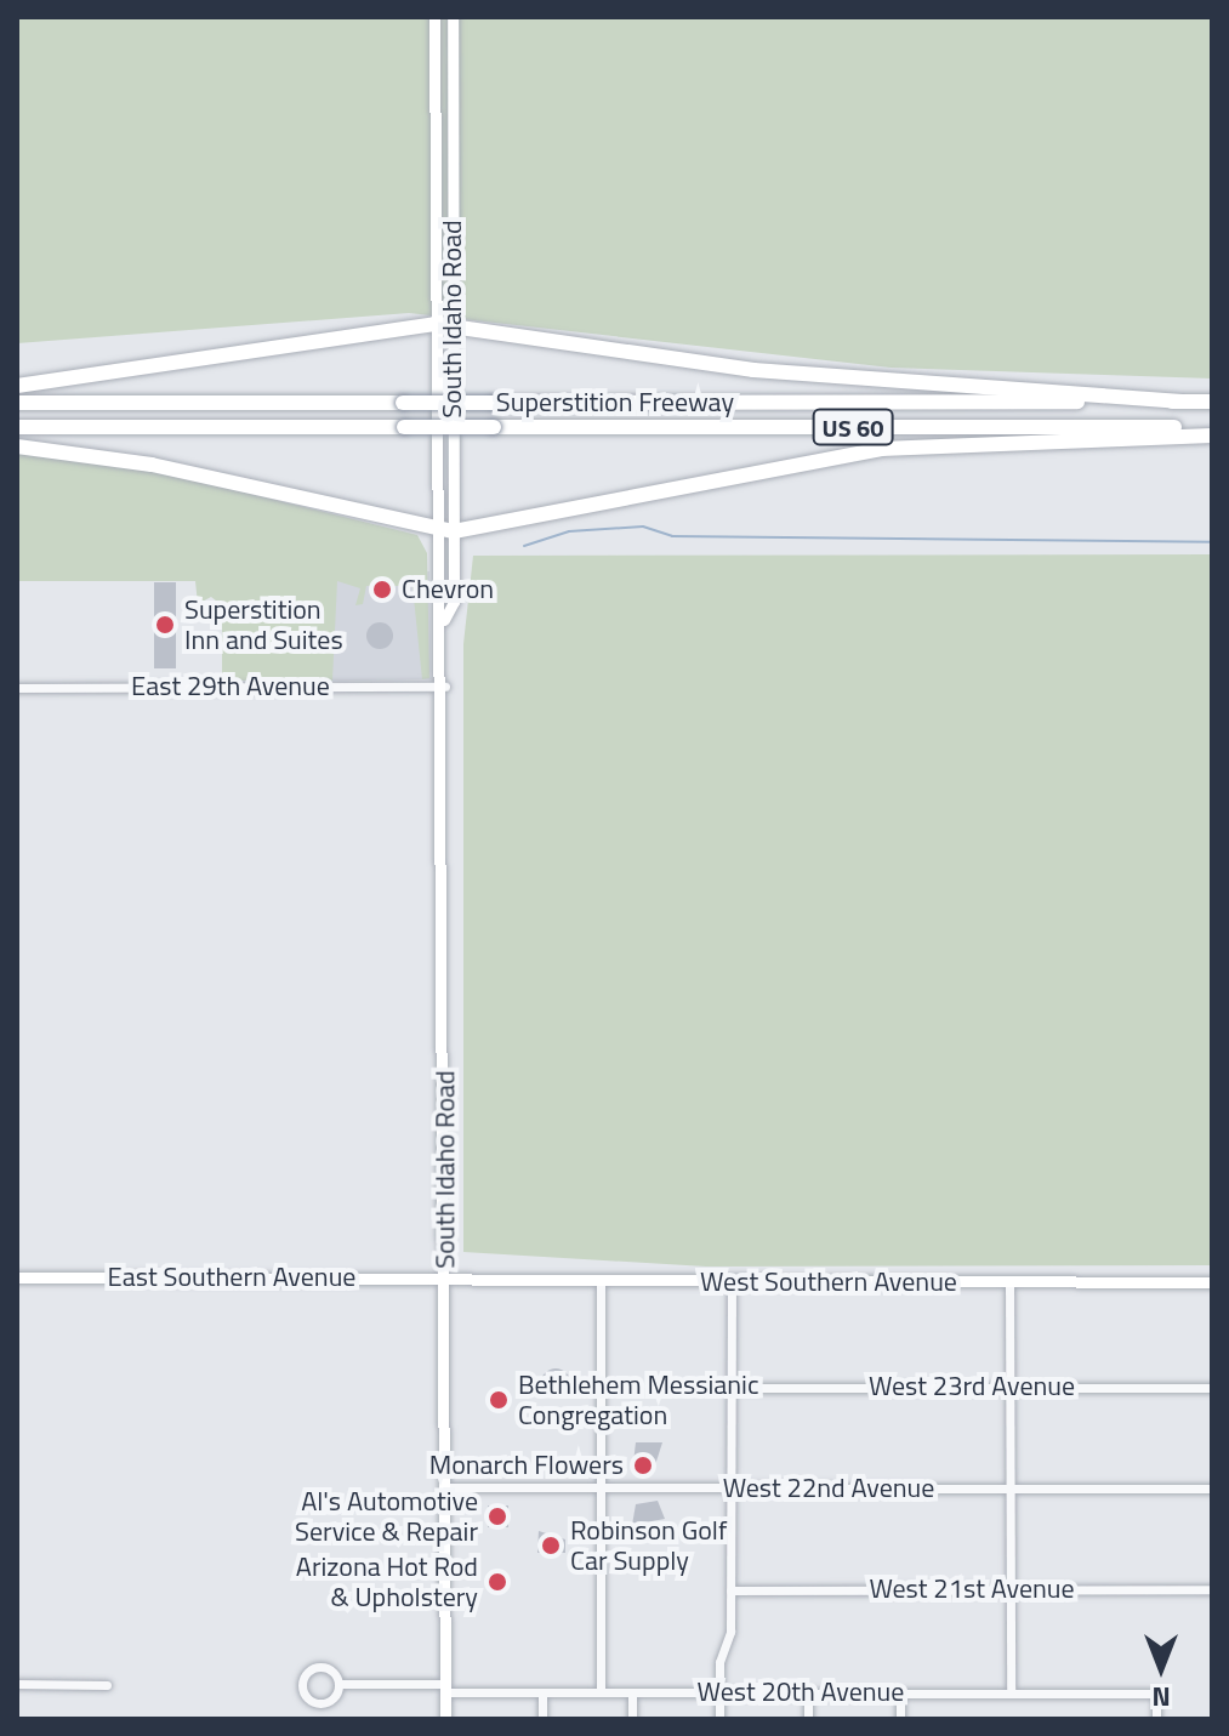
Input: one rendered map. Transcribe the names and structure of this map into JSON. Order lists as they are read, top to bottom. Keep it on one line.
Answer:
{"streets":{"highway":["Superstition Freeway","US 60"],"main road":["South Idaho Road","East Southern Avenue","West Southern Avenue"],"street":["East 29th Avenue","West 23rd Avenue","West 22nd Avenue","West 21st Avenue","West 20th Avenue"]},"crossings":[["South Idaho Road","East 29th Avenue"],["South Idaho Road","East Southern Avenue"],["South Idaho Road","West Southern Avenue"],["South Idaho Road","West 22nd Avenue"],["South Idaho Road","West 20th Avenue"],["East Southern Avenue","West Southern Avenue"]],"places":["Chevron","Superstition Inn and Suites","Bethlehem Messianic Congregation","Monarch Flowers","Al's Automotive Service & Repair","Robinson Golf Car Supply","Arizona Hot Rod & Upholstery"],"north":"bottom"}
